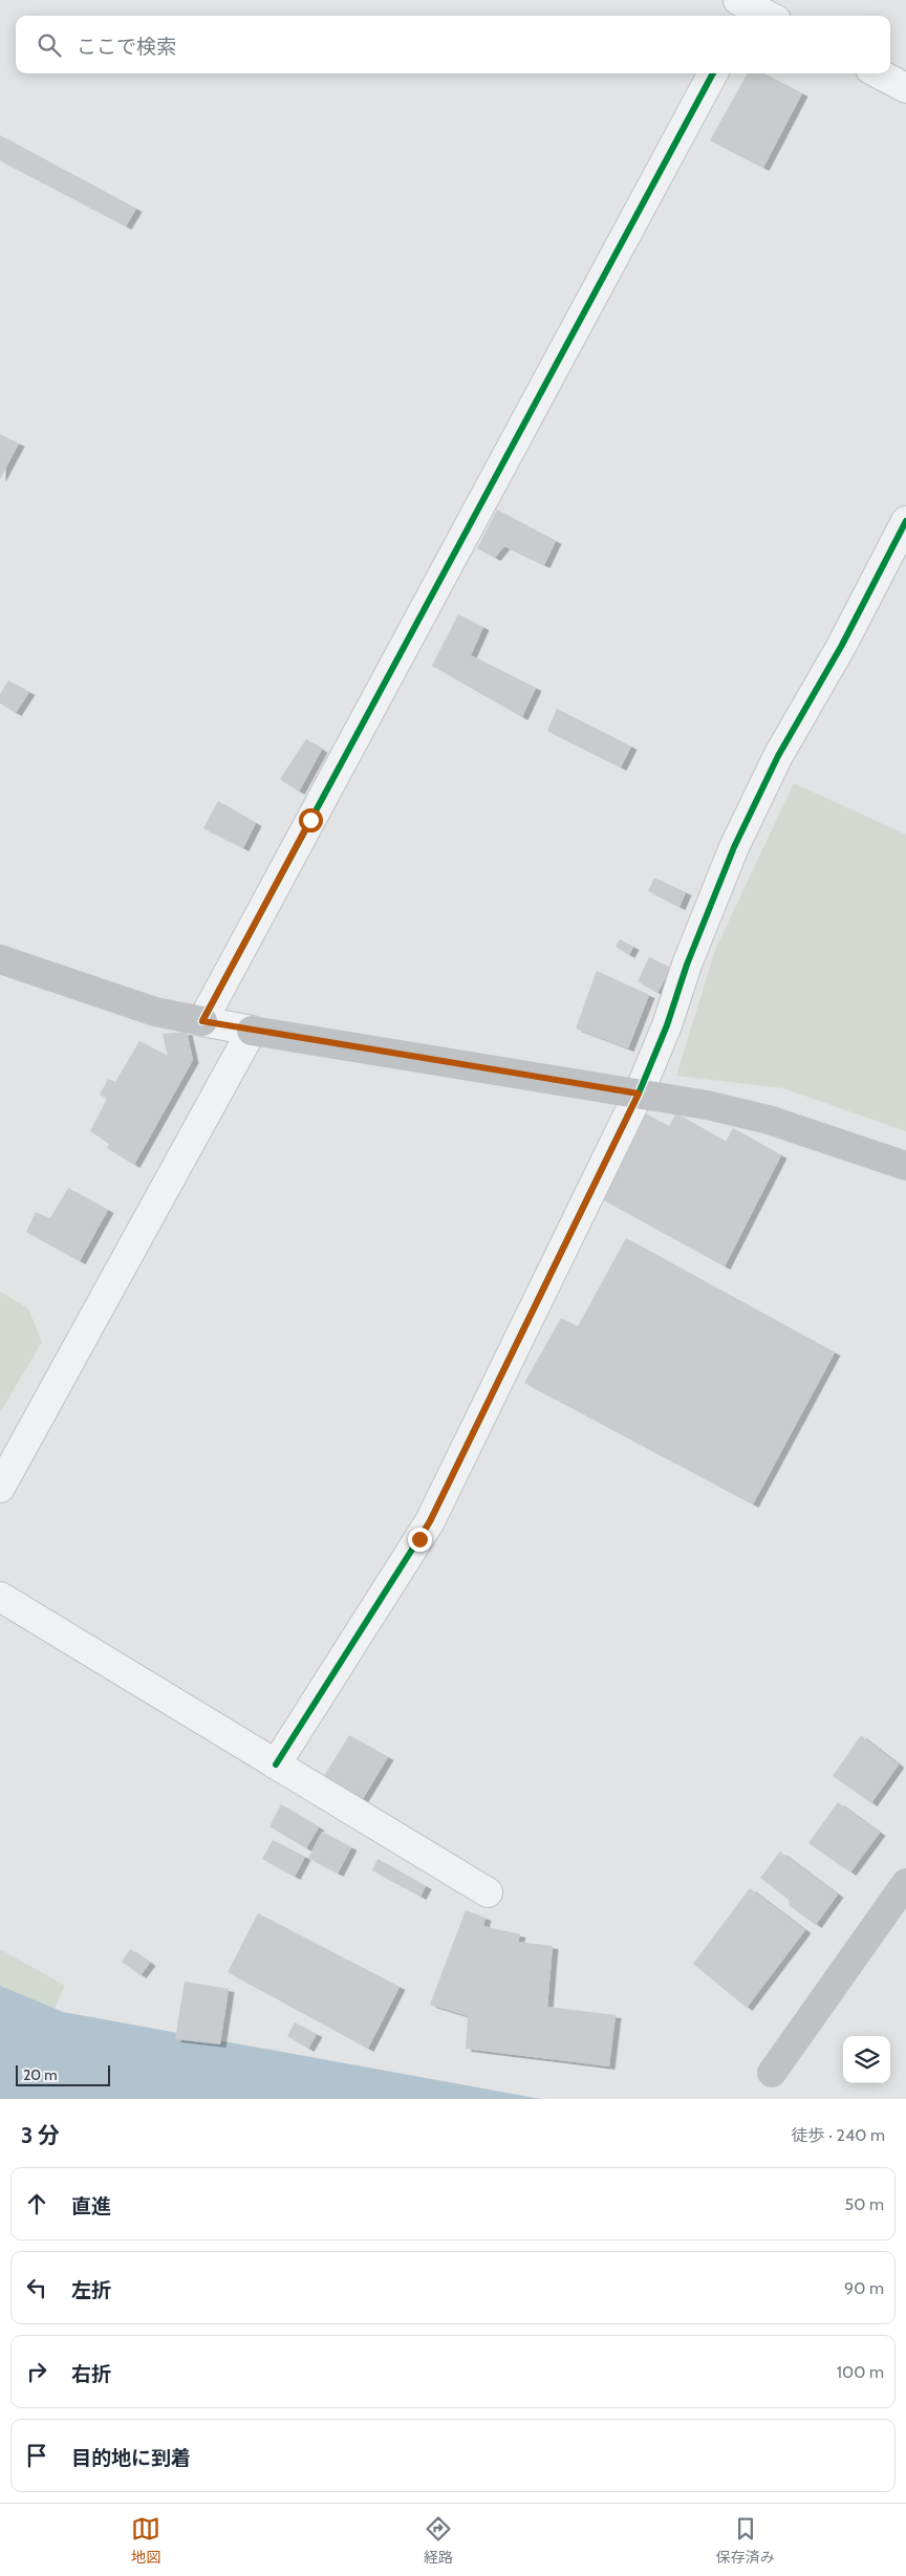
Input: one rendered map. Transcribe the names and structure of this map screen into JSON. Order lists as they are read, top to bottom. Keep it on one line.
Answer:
{"scale_bar":"20 m","page":{"search":"ここで検索","scale":"20 m","heading":["3 分","徒歩 · 240 m"],"list":[["直進","50 m"],["左折","90 m"],["右折","100 m"],"目的地に到着"],"nav":["地図","経路","保存済み"]}}
